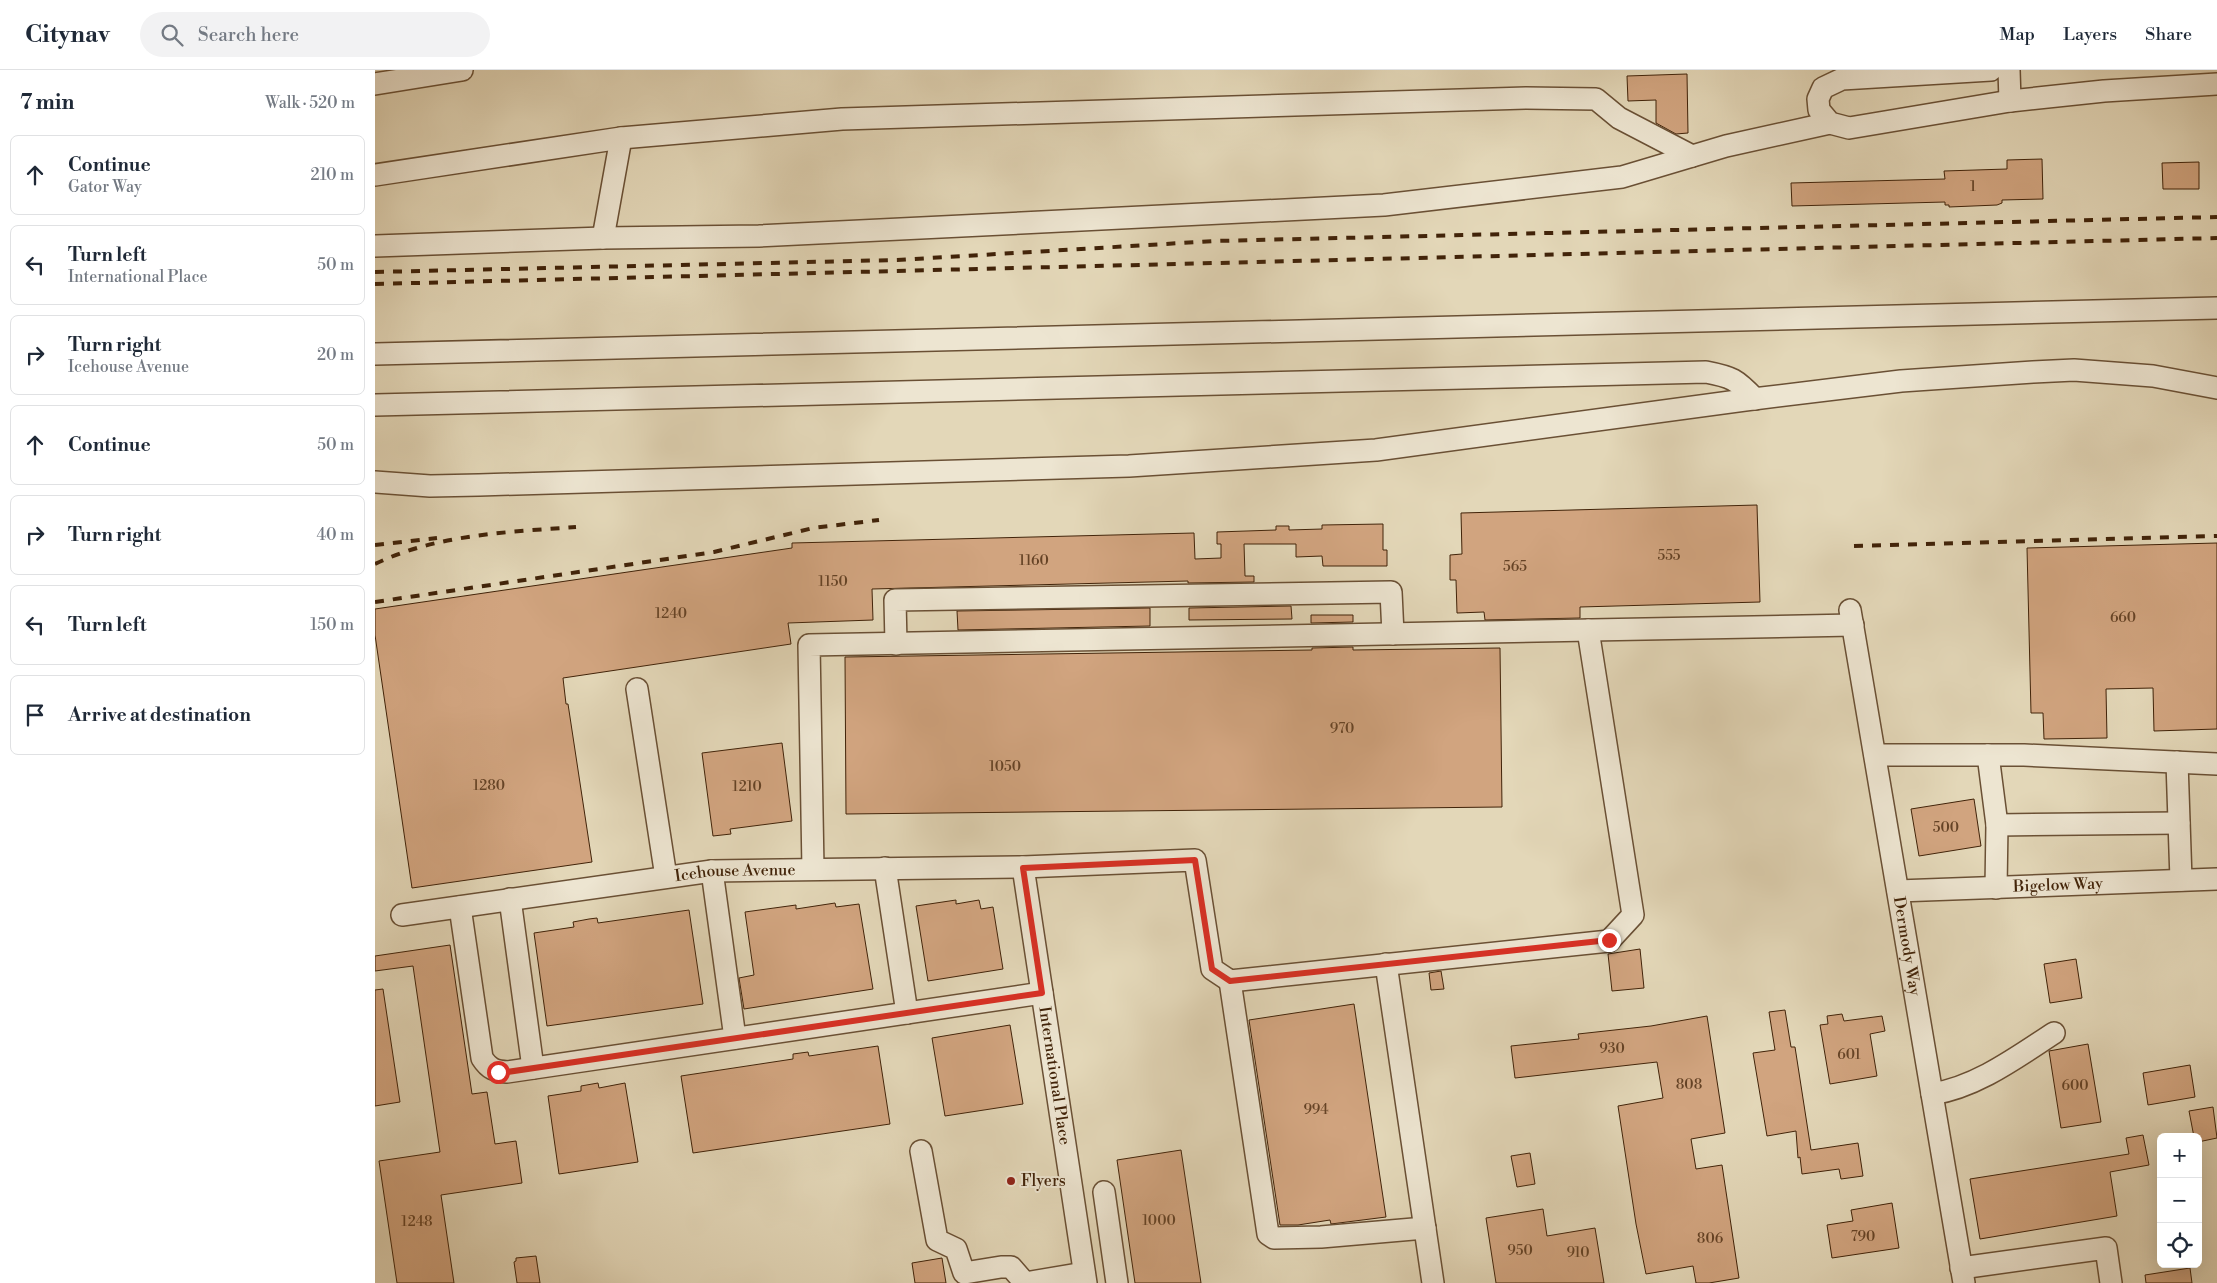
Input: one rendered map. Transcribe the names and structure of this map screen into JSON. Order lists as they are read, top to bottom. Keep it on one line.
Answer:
{"streets":{"street":["Icehouse Avenue","Bigelow Way","Dermody Way","International Place"]},"crossings":[["Icehouse Avenue","International Place"],["Bigelow Way","Dermody Way"]],"places":["Flyers"],"house_numbers":["1","555","1160","565","1150","1240","660","970","1050","1280","1210","500","930","601","808","600","994","1000","1248","790","806","950","910"],"page":{"header":"Citynav","search":"Search here","nav":["Map","Layers","Share"],"heading":["7 min","Walk · 520 m"],"list":[["Continue","Gator Way","210 m"],["Turn left","International Place","50 m"],["Turn right","Icehouse Avenue","20 m"],["Continue","50 m"],["Turn right","40 m"],["Turn left","150 m"],"Arrive at destination"],"map_buttons":["+","−"]}}
